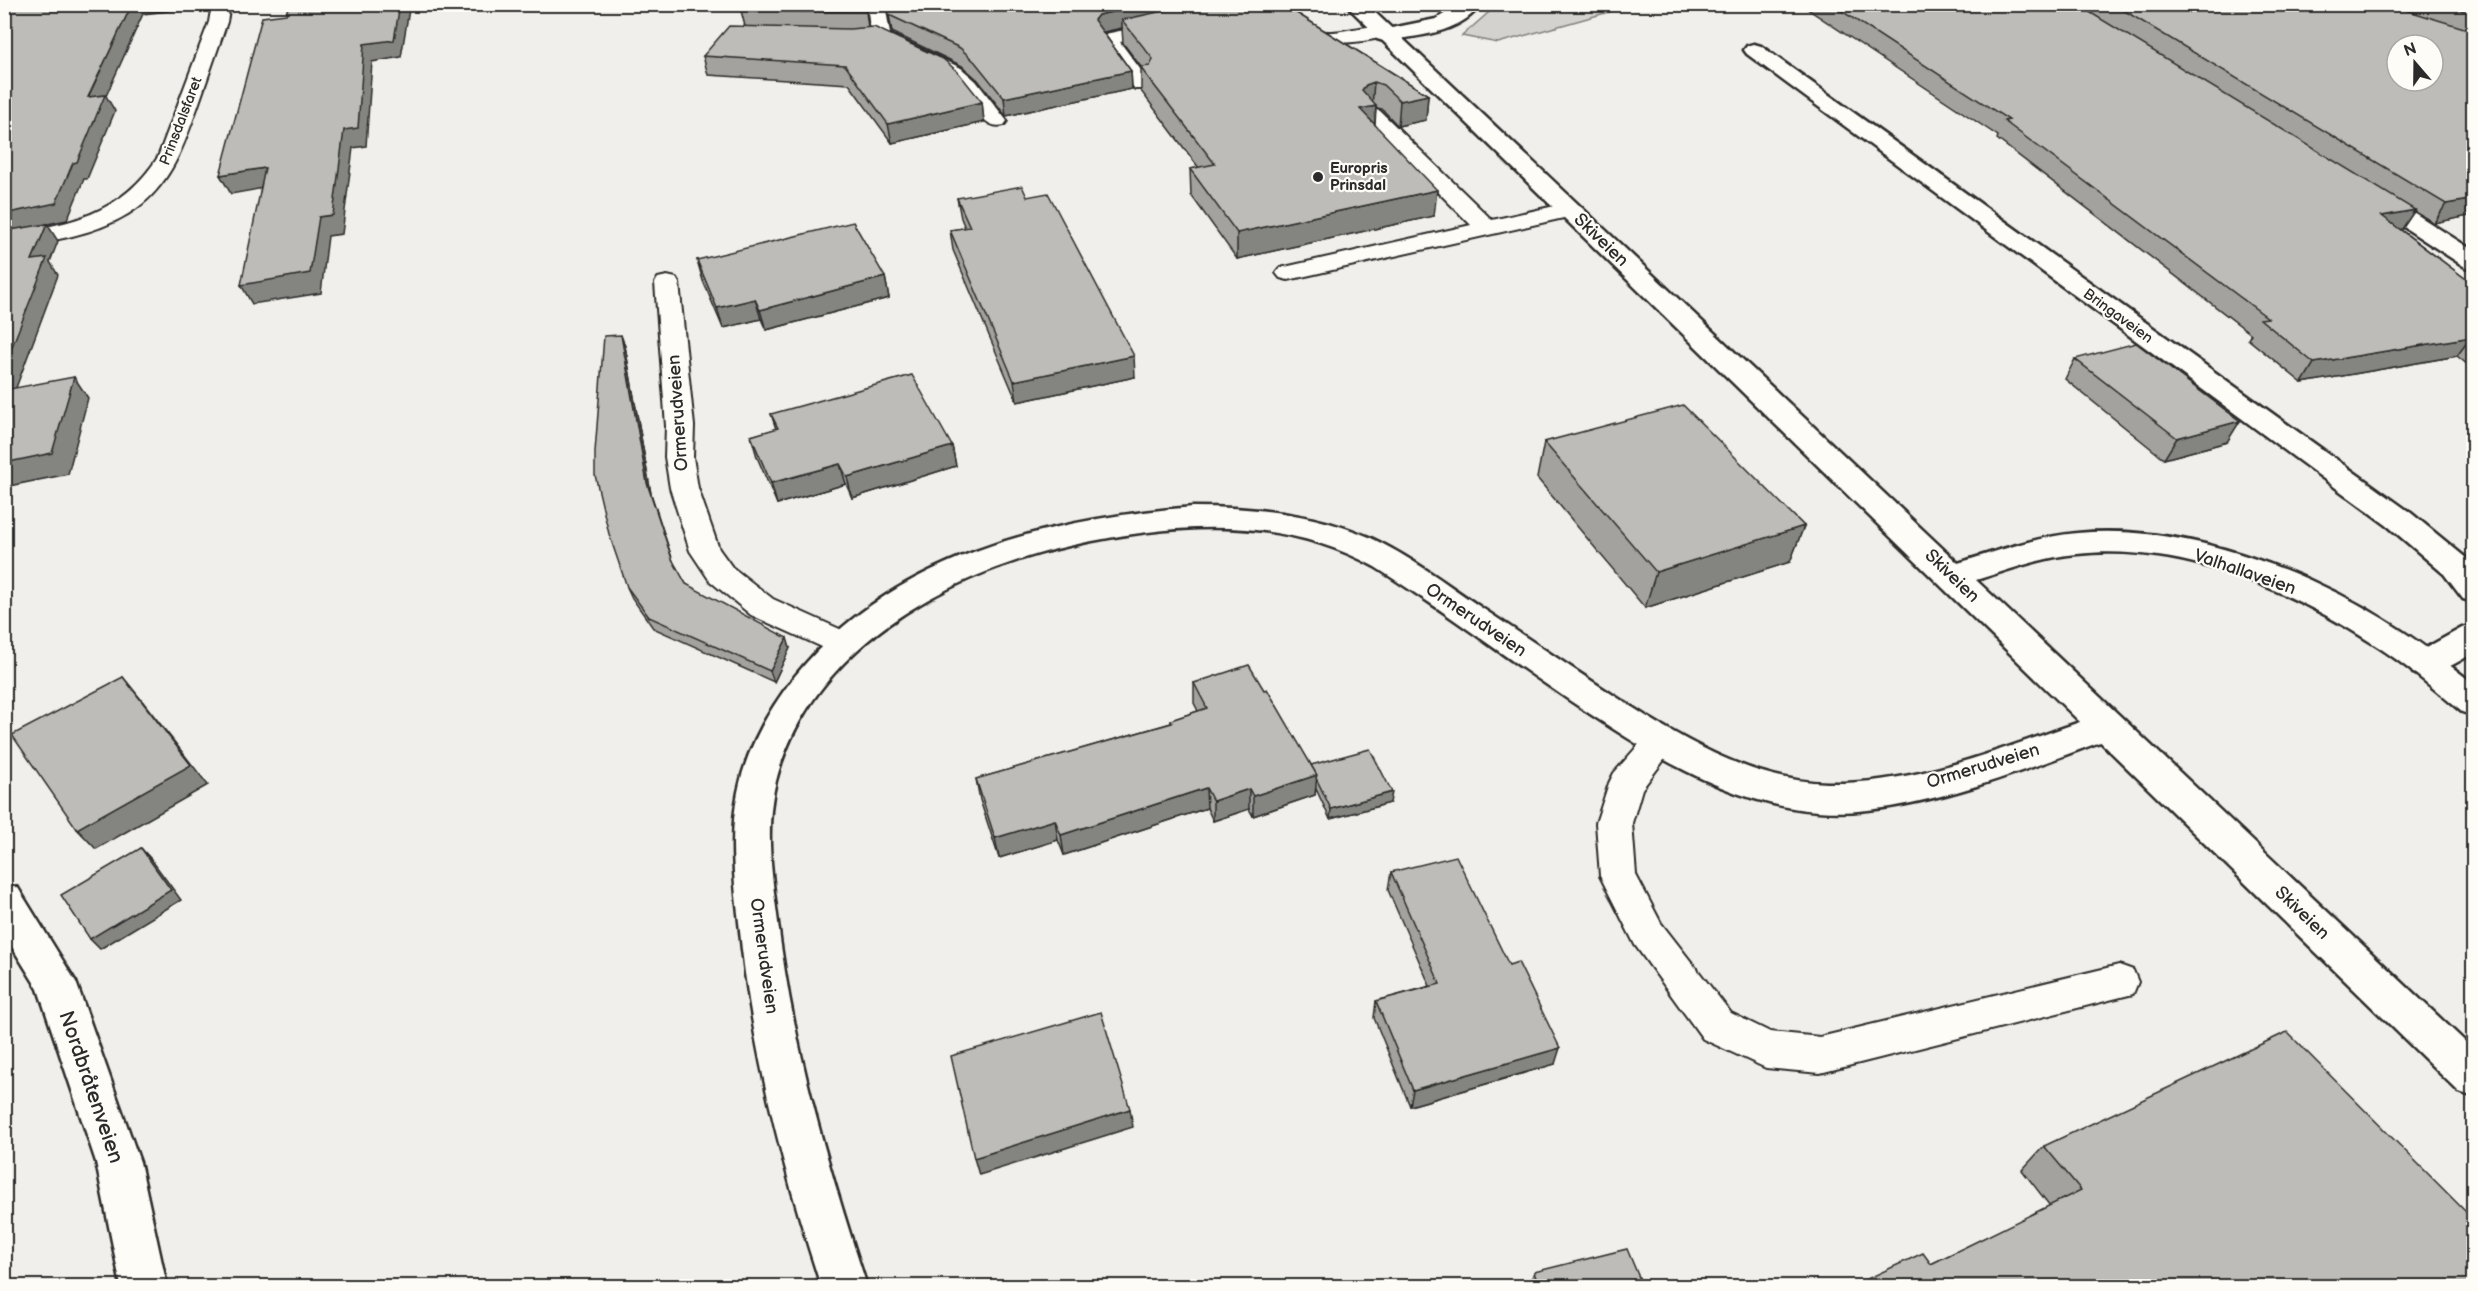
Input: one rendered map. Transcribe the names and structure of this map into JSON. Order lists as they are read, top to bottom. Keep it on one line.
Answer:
{"streets":{"street":["Skiveien","Bringaveien","Ormerudveien","Valhallaveien","Nordbråtenveien"],"lane":["Prinsdalsfaret"]},"crossings":[["Skiveien","Ormerudveien"],["Skiveien","Valhallaveien"]],"places":["Europris Prinsdal"],"north":"top"}
